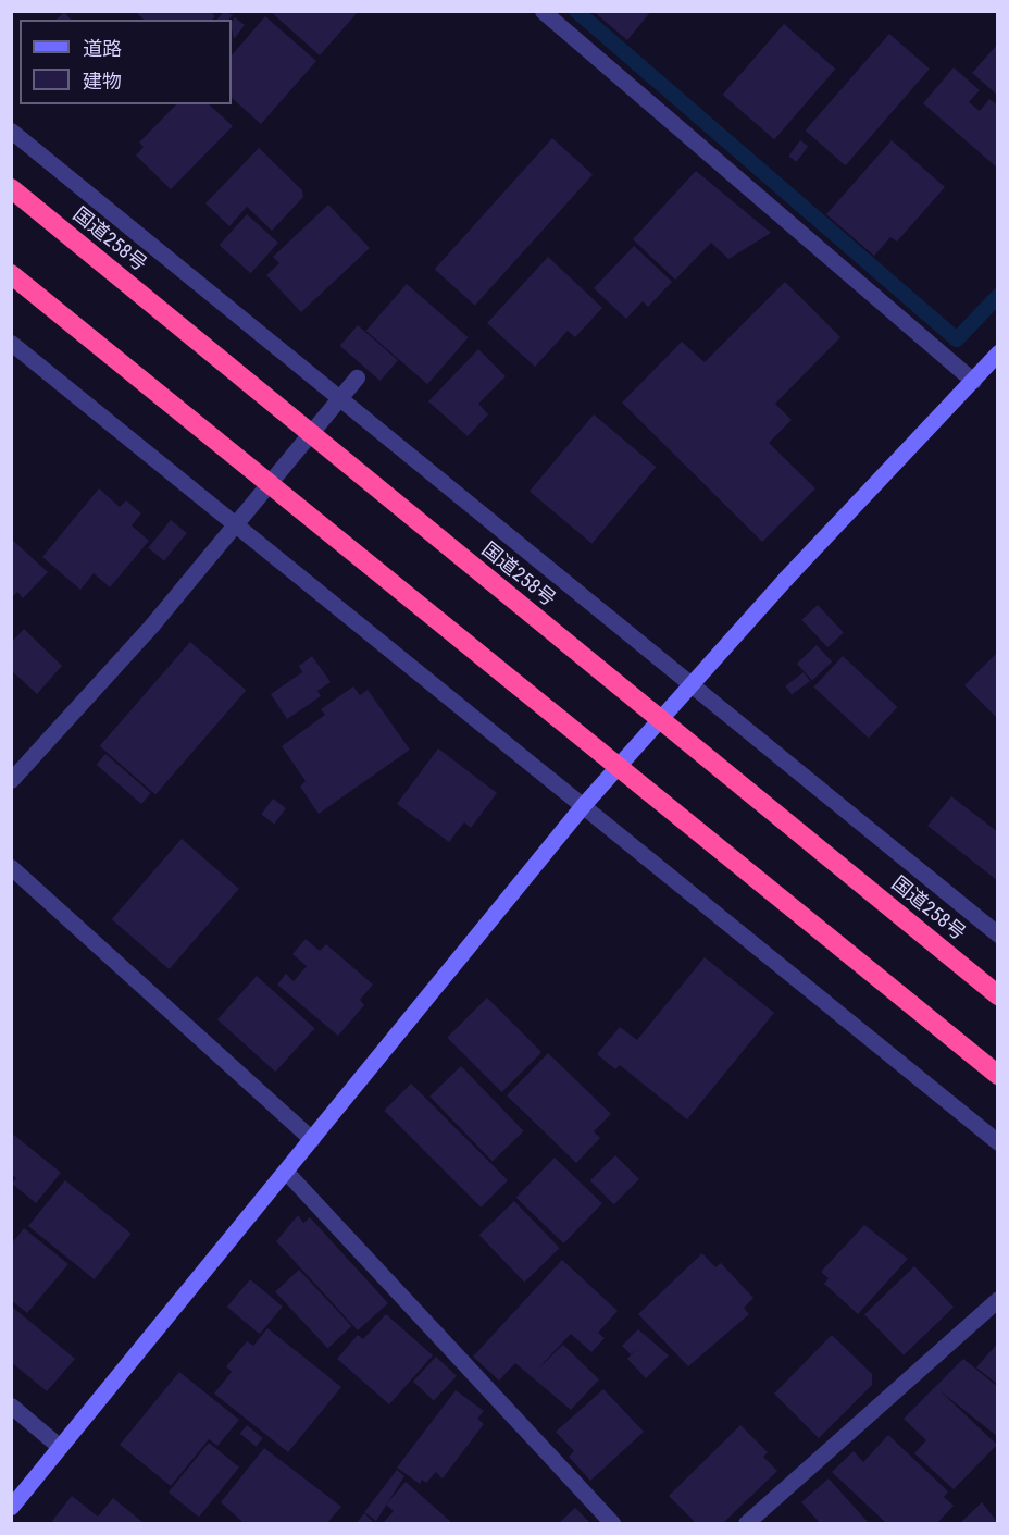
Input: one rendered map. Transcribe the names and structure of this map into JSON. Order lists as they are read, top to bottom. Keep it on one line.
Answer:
{"streets":{"highway":["国道258号"]},"legend":["道路","建物"]}
